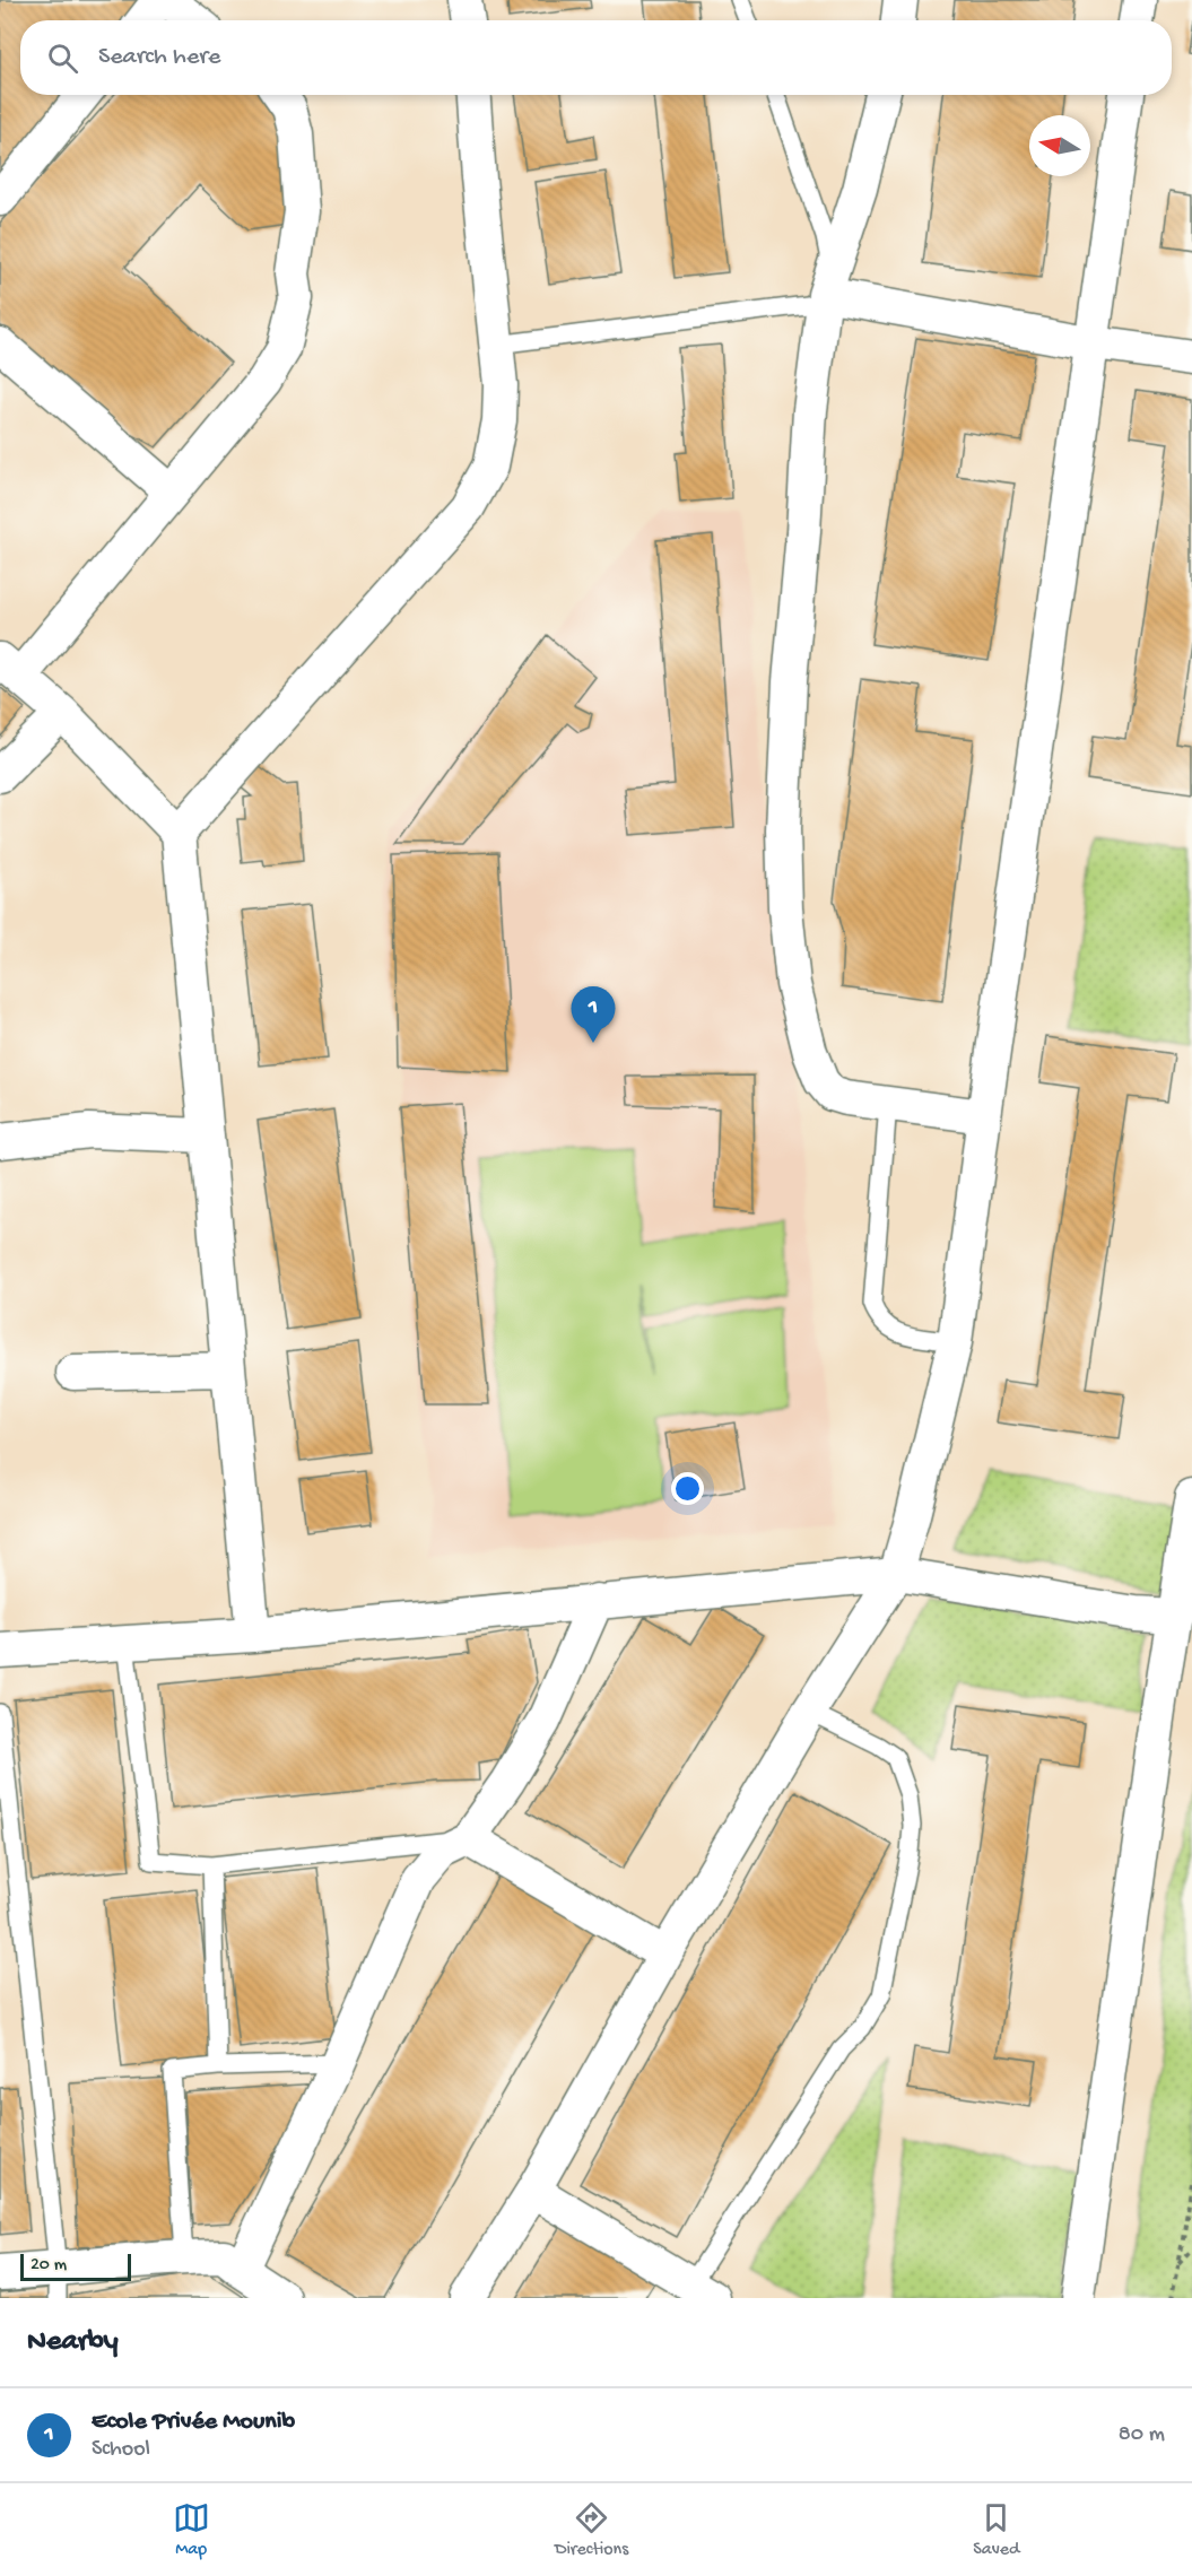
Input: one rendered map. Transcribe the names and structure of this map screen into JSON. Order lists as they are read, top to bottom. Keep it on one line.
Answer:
{"scale_bar":"20 m","north":"left","page":{"search":"Search here","pins":"1","scale":"20 m","heading":"Nearby","list":[{"mark":"1","name":"Ecole Privée Mounib","note":"School","value":"80 m"}],"nav":["Map","Directions","Saved"]}}
